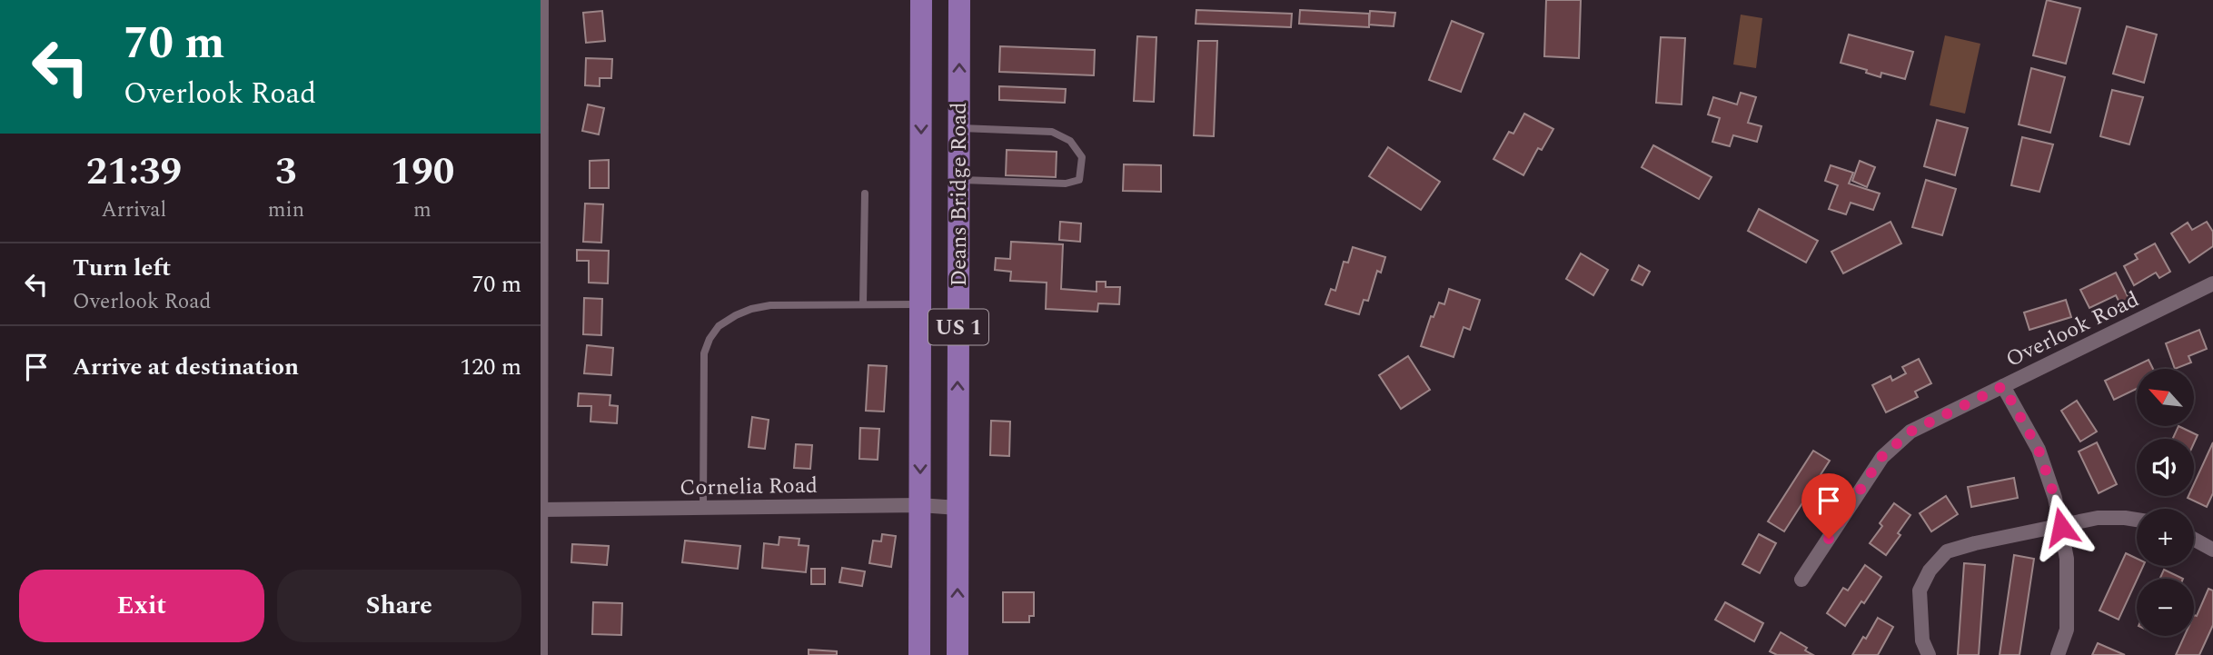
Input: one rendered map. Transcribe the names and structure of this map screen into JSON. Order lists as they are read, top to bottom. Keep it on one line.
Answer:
{"streets":{"highway":["Deans Bridge Road","US 1"],"street":["Overlook Road","Cornelia Road"]},"crossings":[["Deans Bridge Road","Cornelia Road"]],"north":"top left","page":{"turn":["70 m","Overlook Road"],"eta":["21:39","Arrival","3","min","190","m"],"list":[{"name":"Turn left","note":"Overlook Road","value":"70 m"},{"name":"Arrive at destination","value":"120 m"}],"map_buttons":["+","−"],"buttons":["Exit","Share"]}}
